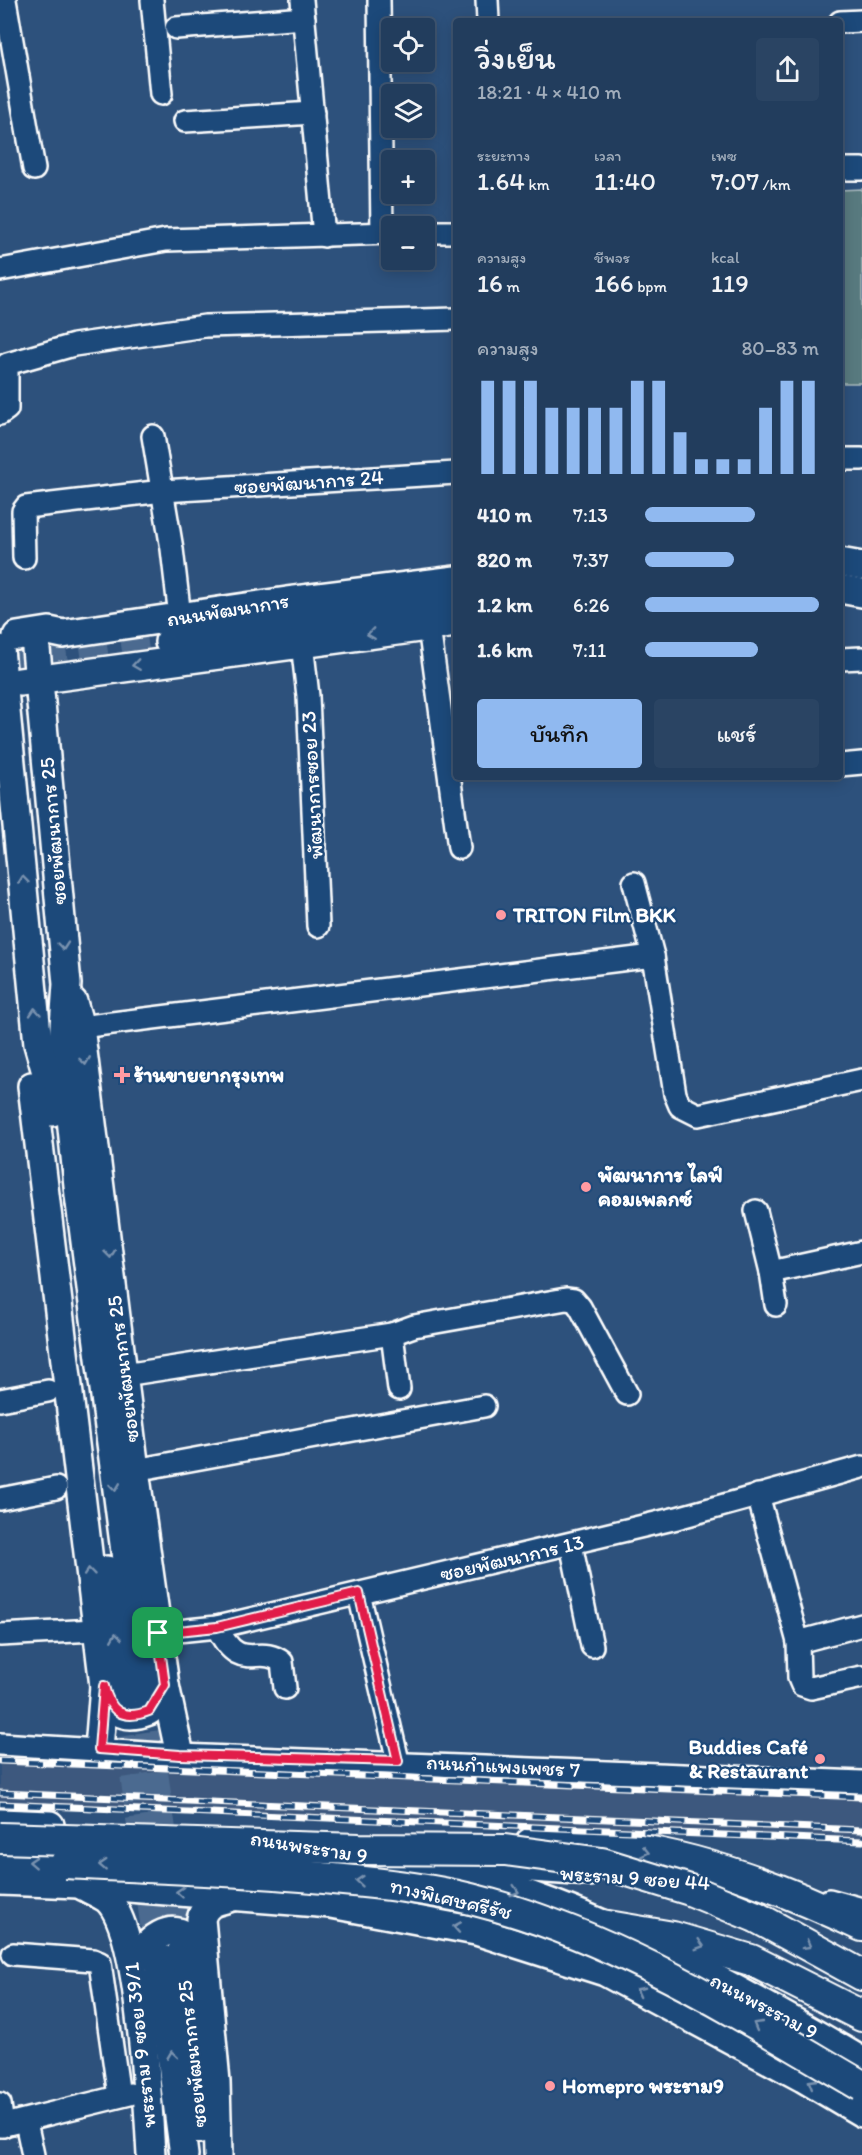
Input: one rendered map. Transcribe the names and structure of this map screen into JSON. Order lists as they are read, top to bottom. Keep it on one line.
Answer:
{"streets":{"highway":["ทางพิเศษศรีรัช"],"main road":["ถนนพัฒนาการ","ซอยพัฒนาการ 25","ถนนพระราม 9","พระราม 9 ซอย 39/1"],"street":["ซอยพัฒนาการ 24","พัฒนาการซอย 23","ซอยพัฒนาการ 13","ถนนกำแพงเพชร 7","พระราม 9 ซอย 44"]},"crossings":[["ถนนพัฒนาการ","พัฒนาการซอย 23"],["ถนนพัฒนาการ","ซอยพัฒนาการ 25"],["ซอยพัฒนาการ 25","ซอยพัฒนาการ 13"],["ซอยพัฒนาการ 25","ถนนกำแพงเพชร 7"],["ซอยพัฒนาการ 25","พระราม 9 ซอย 39/1"],["ถนนพระราม 9","พระราม 9 ซอย 44"]],"places":{"other":["TRITON Film BKK","พัฒนาการ ไลฟ์ คอมเพลกซ์","Buddies Café & Restaurant","Homepro พระราม9"],"health":["ร้านขายยากรุงเทพ"]},"page":{"map_buttons":["+","−"],"heading":["วิ่งเย็น","18:21 · 4 × 410 m"],"stats":[["ระยะทาง","1.64 km"],["เวลา","11:40"],["เพซ","7:07 /km"],["ความสูง","16 m"],["ชีพจร","166 bpm"],["kcal","119"]],"chart":["ความสูง","80–83 m"],"list":[{"name":"410 m","note":"7:13"},{"name":"820 m","note":"7:37"},{"name":"1.2 km","note":"6:26"},{"name":"1.6 km","note":"7:11"}],"buttons":["บันทึก","แชร์"]}}
